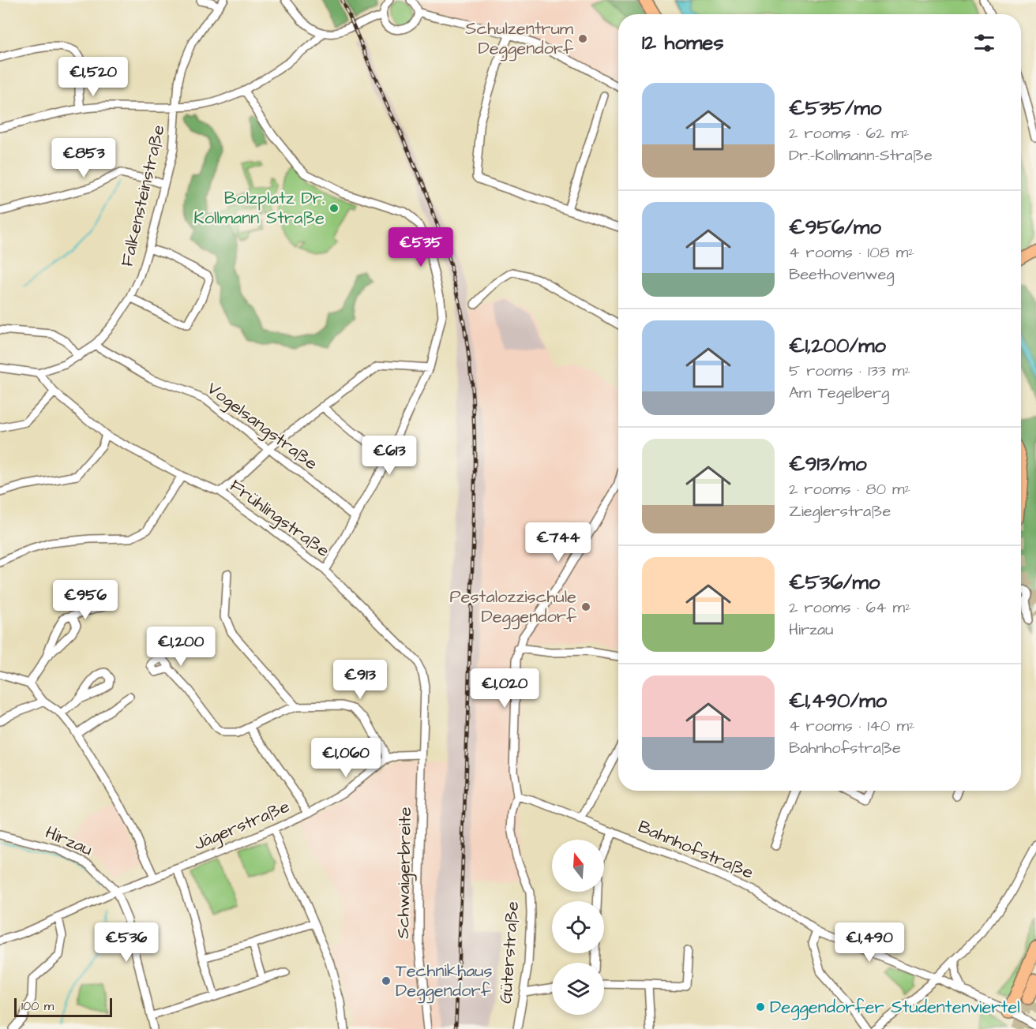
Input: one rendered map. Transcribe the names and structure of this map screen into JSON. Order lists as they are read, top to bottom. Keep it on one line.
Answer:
{"streets":{"street":["Falkensteinstraße","Vogelsangstraße","Frühlingstraße","Jägerstraße","Hirzau","Bahnhofstraße","Schwaigerbreite","Güterstraße"]},"crossings":[["Falkensteinstraße","Vogelsangstraße"],["Falkensteinstraße","Frühlingstraße"],["Frühlingstraße","Schwaigerbreite"],["Jägerstraße","Hirzau"],["Jägerstraße","Schwaigerbreite"],["Bahnhofstraße","Güterstraße"]],"places":["Schulzentrum Deggendorf","Bolzplatz Dr. Kollmann Straße","Pestalozzischule Deggendorf","Technikhaus Deggendorf","Deggendorfer Studentenviertel"],"scale_bar":"100 m","north":"top","page":{"heading":"12 homes","price":["€1,520","€853","€535","€613","€744","€956","€1,200","€913","€1,020","€1,060","€536","€1,490"],"list":[{"name":"€535/mo","note":"2 rooms · 62 m² · Dr.-Kollmann-Straße"},{"name":"€956/mo","note":"4 rooms · 108 m² · Beethovenweg"},{"name":"€1,200/mo","note":"5 rooms · 133 m² · Am Tegelberg"},{"name":"€913/mo","note":"2 rooms · 80 m² · Zieglerstraße"},{"name":"€536/mo","note":"2 rooms · 64 m² · Hirzau"},{"name":"€1,490/mo","note":"4 rooms · 140 m² · Bahnhofstraße"}],"scale":"100 m"}}
